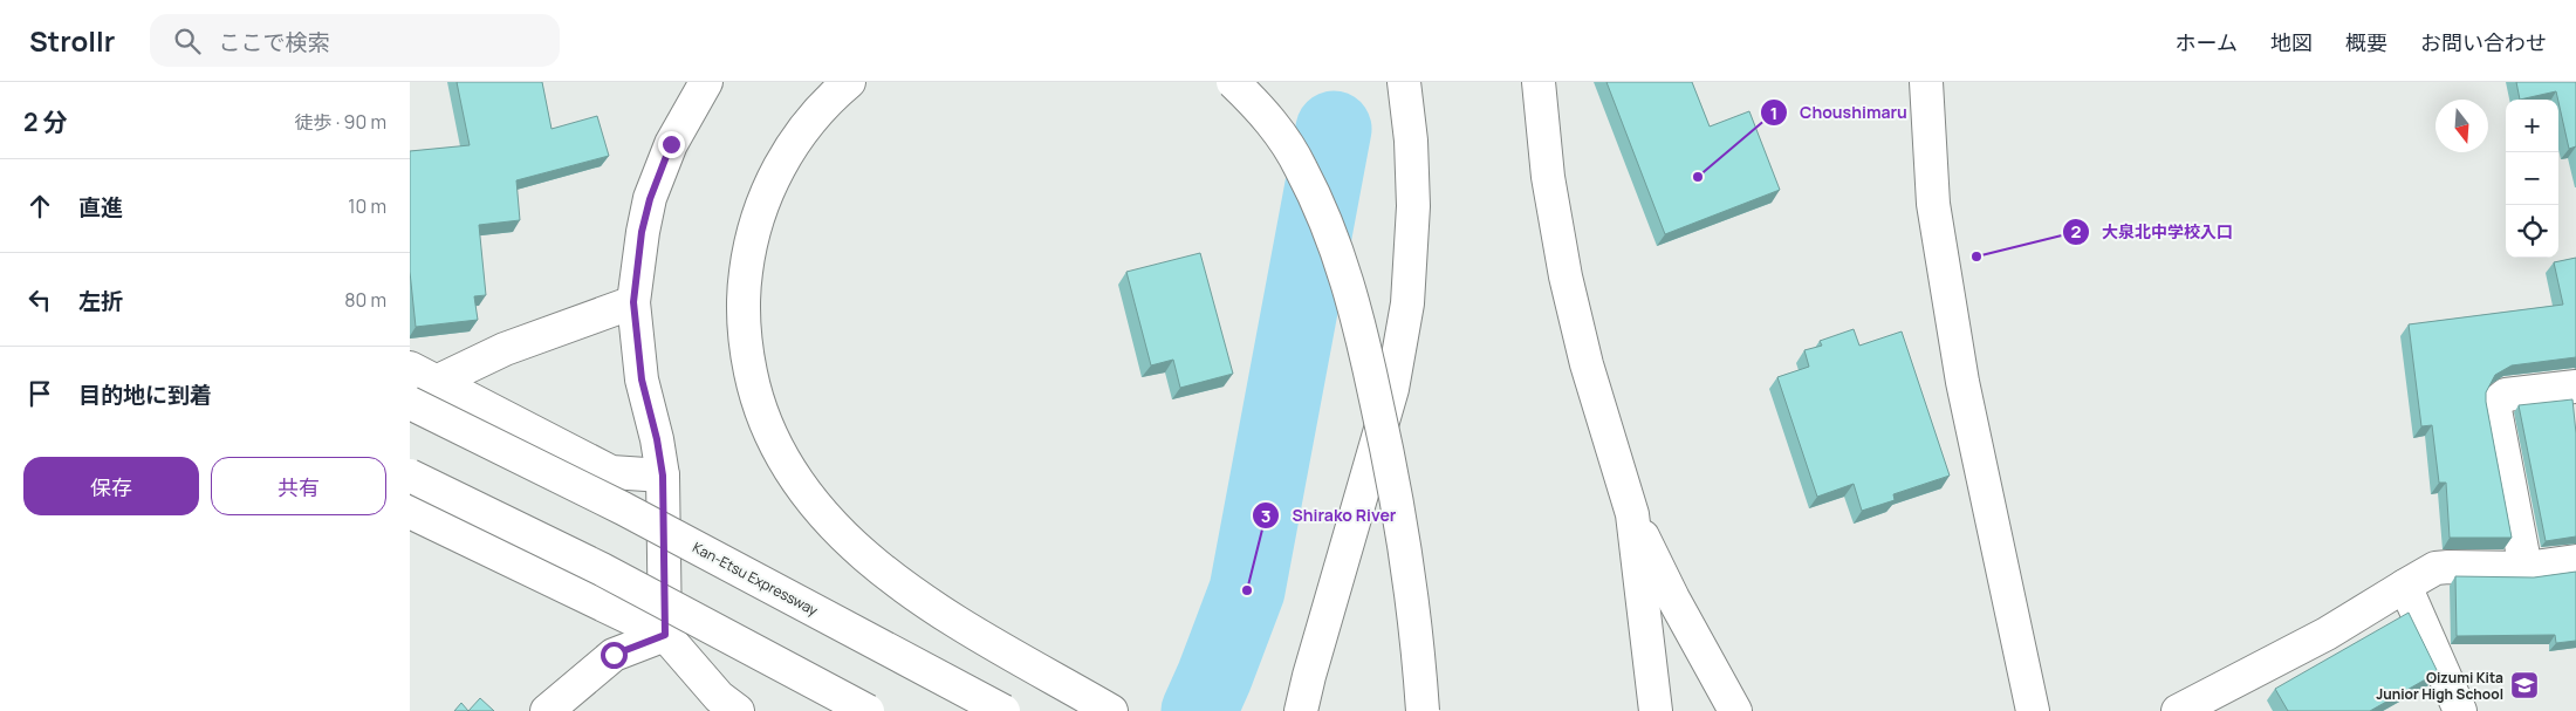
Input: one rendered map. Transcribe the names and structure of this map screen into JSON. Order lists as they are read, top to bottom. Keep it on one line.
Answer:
{"streets":{"main road":["Kan-Etsu Expressway"]},"places":{"other":["Choushimaru","大泉北中学校入口","Shirako River"],"school or university":["Oizumi Kita Junior High School"]},"north":"bottom","page":{"header":"Strollr","search":"ここで検索","nav":["ホーム","地図","概要","お問い合わせ"],"heading":["2 分","徒歩 · 90 m"],"map_buttons":["+","−"],"list":[["直進","10 m"],["左折","80 m"],"目的地に到着"],"buttons":["保存","共有"]}}
